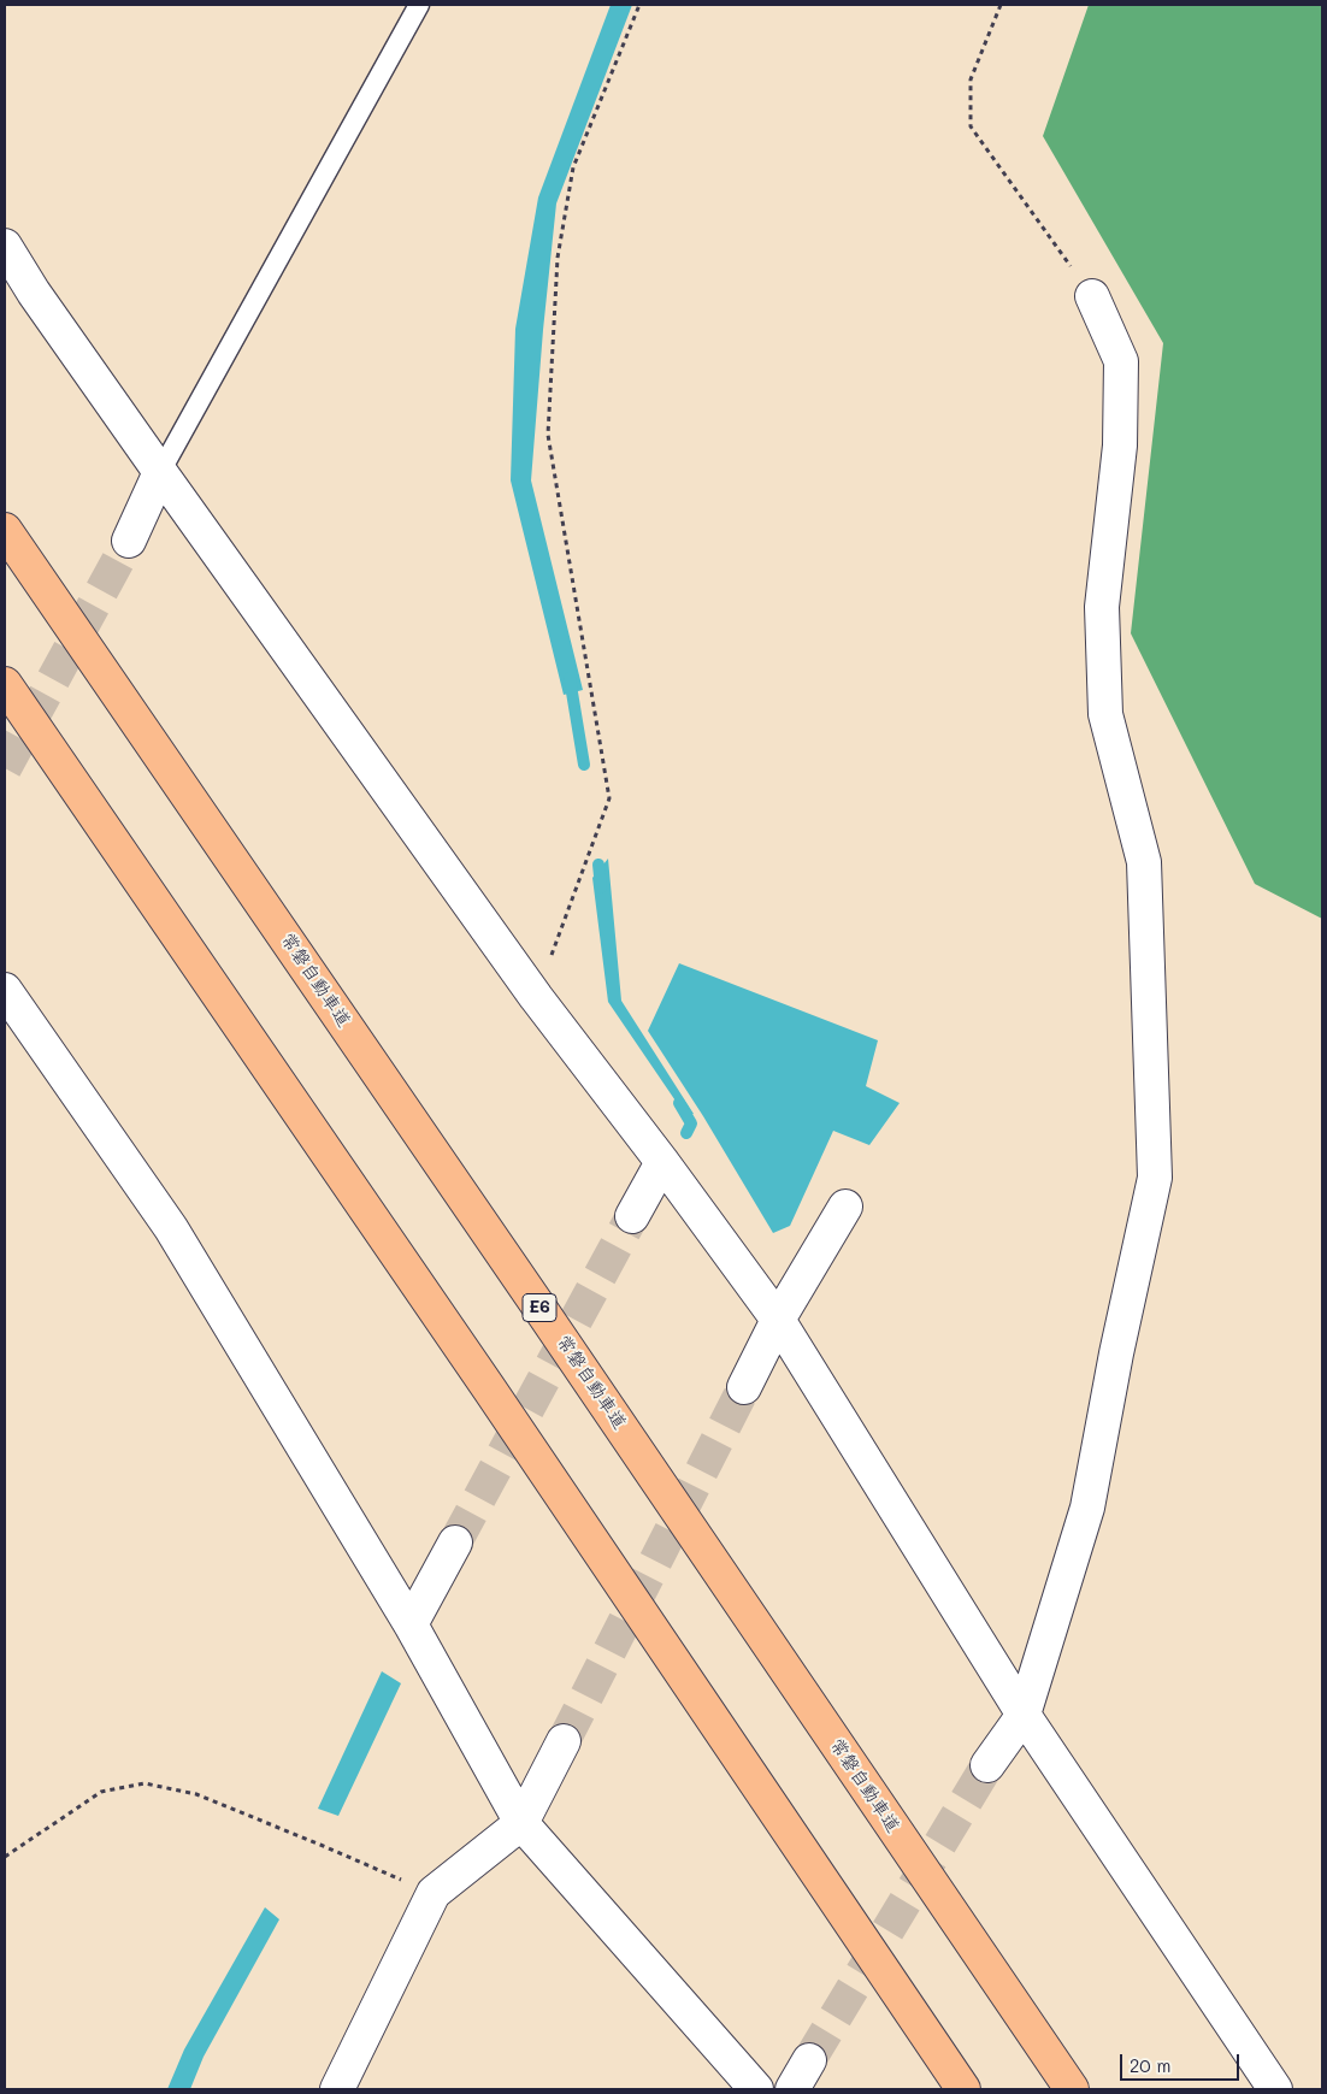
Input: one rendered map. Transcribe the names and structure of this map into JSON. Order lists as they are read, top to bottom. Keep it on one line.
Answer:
{"streets":{"highway":["常磐自動車道","E6"]},"scale_bar":"20 m"}
